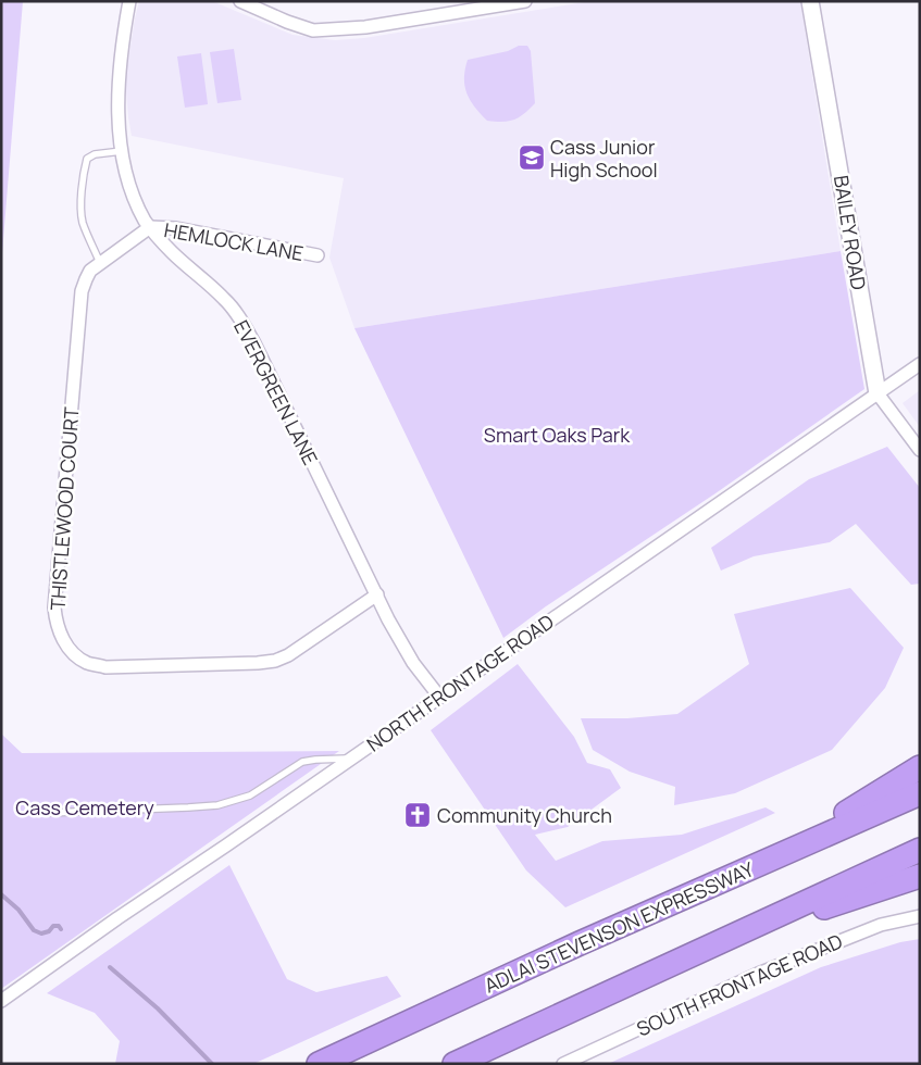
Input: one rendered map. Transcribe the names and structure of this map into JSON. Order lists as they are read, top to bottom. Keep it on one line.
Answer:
{"streets":{"highway":["ADLAI STEVENSON EXPRESSWAY"],"street":["BAILEY ROAD","HEMLOCK LANE","EVERGREEN LANE","THISTLEWOOD COURT","NORTH FRONTAGE ROAD","SOUTH FRONTAGE ROAD"]},"crossings":[["BAILEY ROAD","NORTH FRONTAGE ROAD"],["HEMLOCK LANE","EVERGREEN LANE"],["HEMLOCK LANE","THISTLEWOOD COURT"],["EVERGREEN LANE","THISTLEWOOD COURT"],["EVERGREEN LANE","NORTH FRONTAGE ROAD"]],"parks":["Smart Oaks Park","Cass Cemetery"],"places":{"school or university":["Cass Junior High School"],"church":["Community Church"]}}
